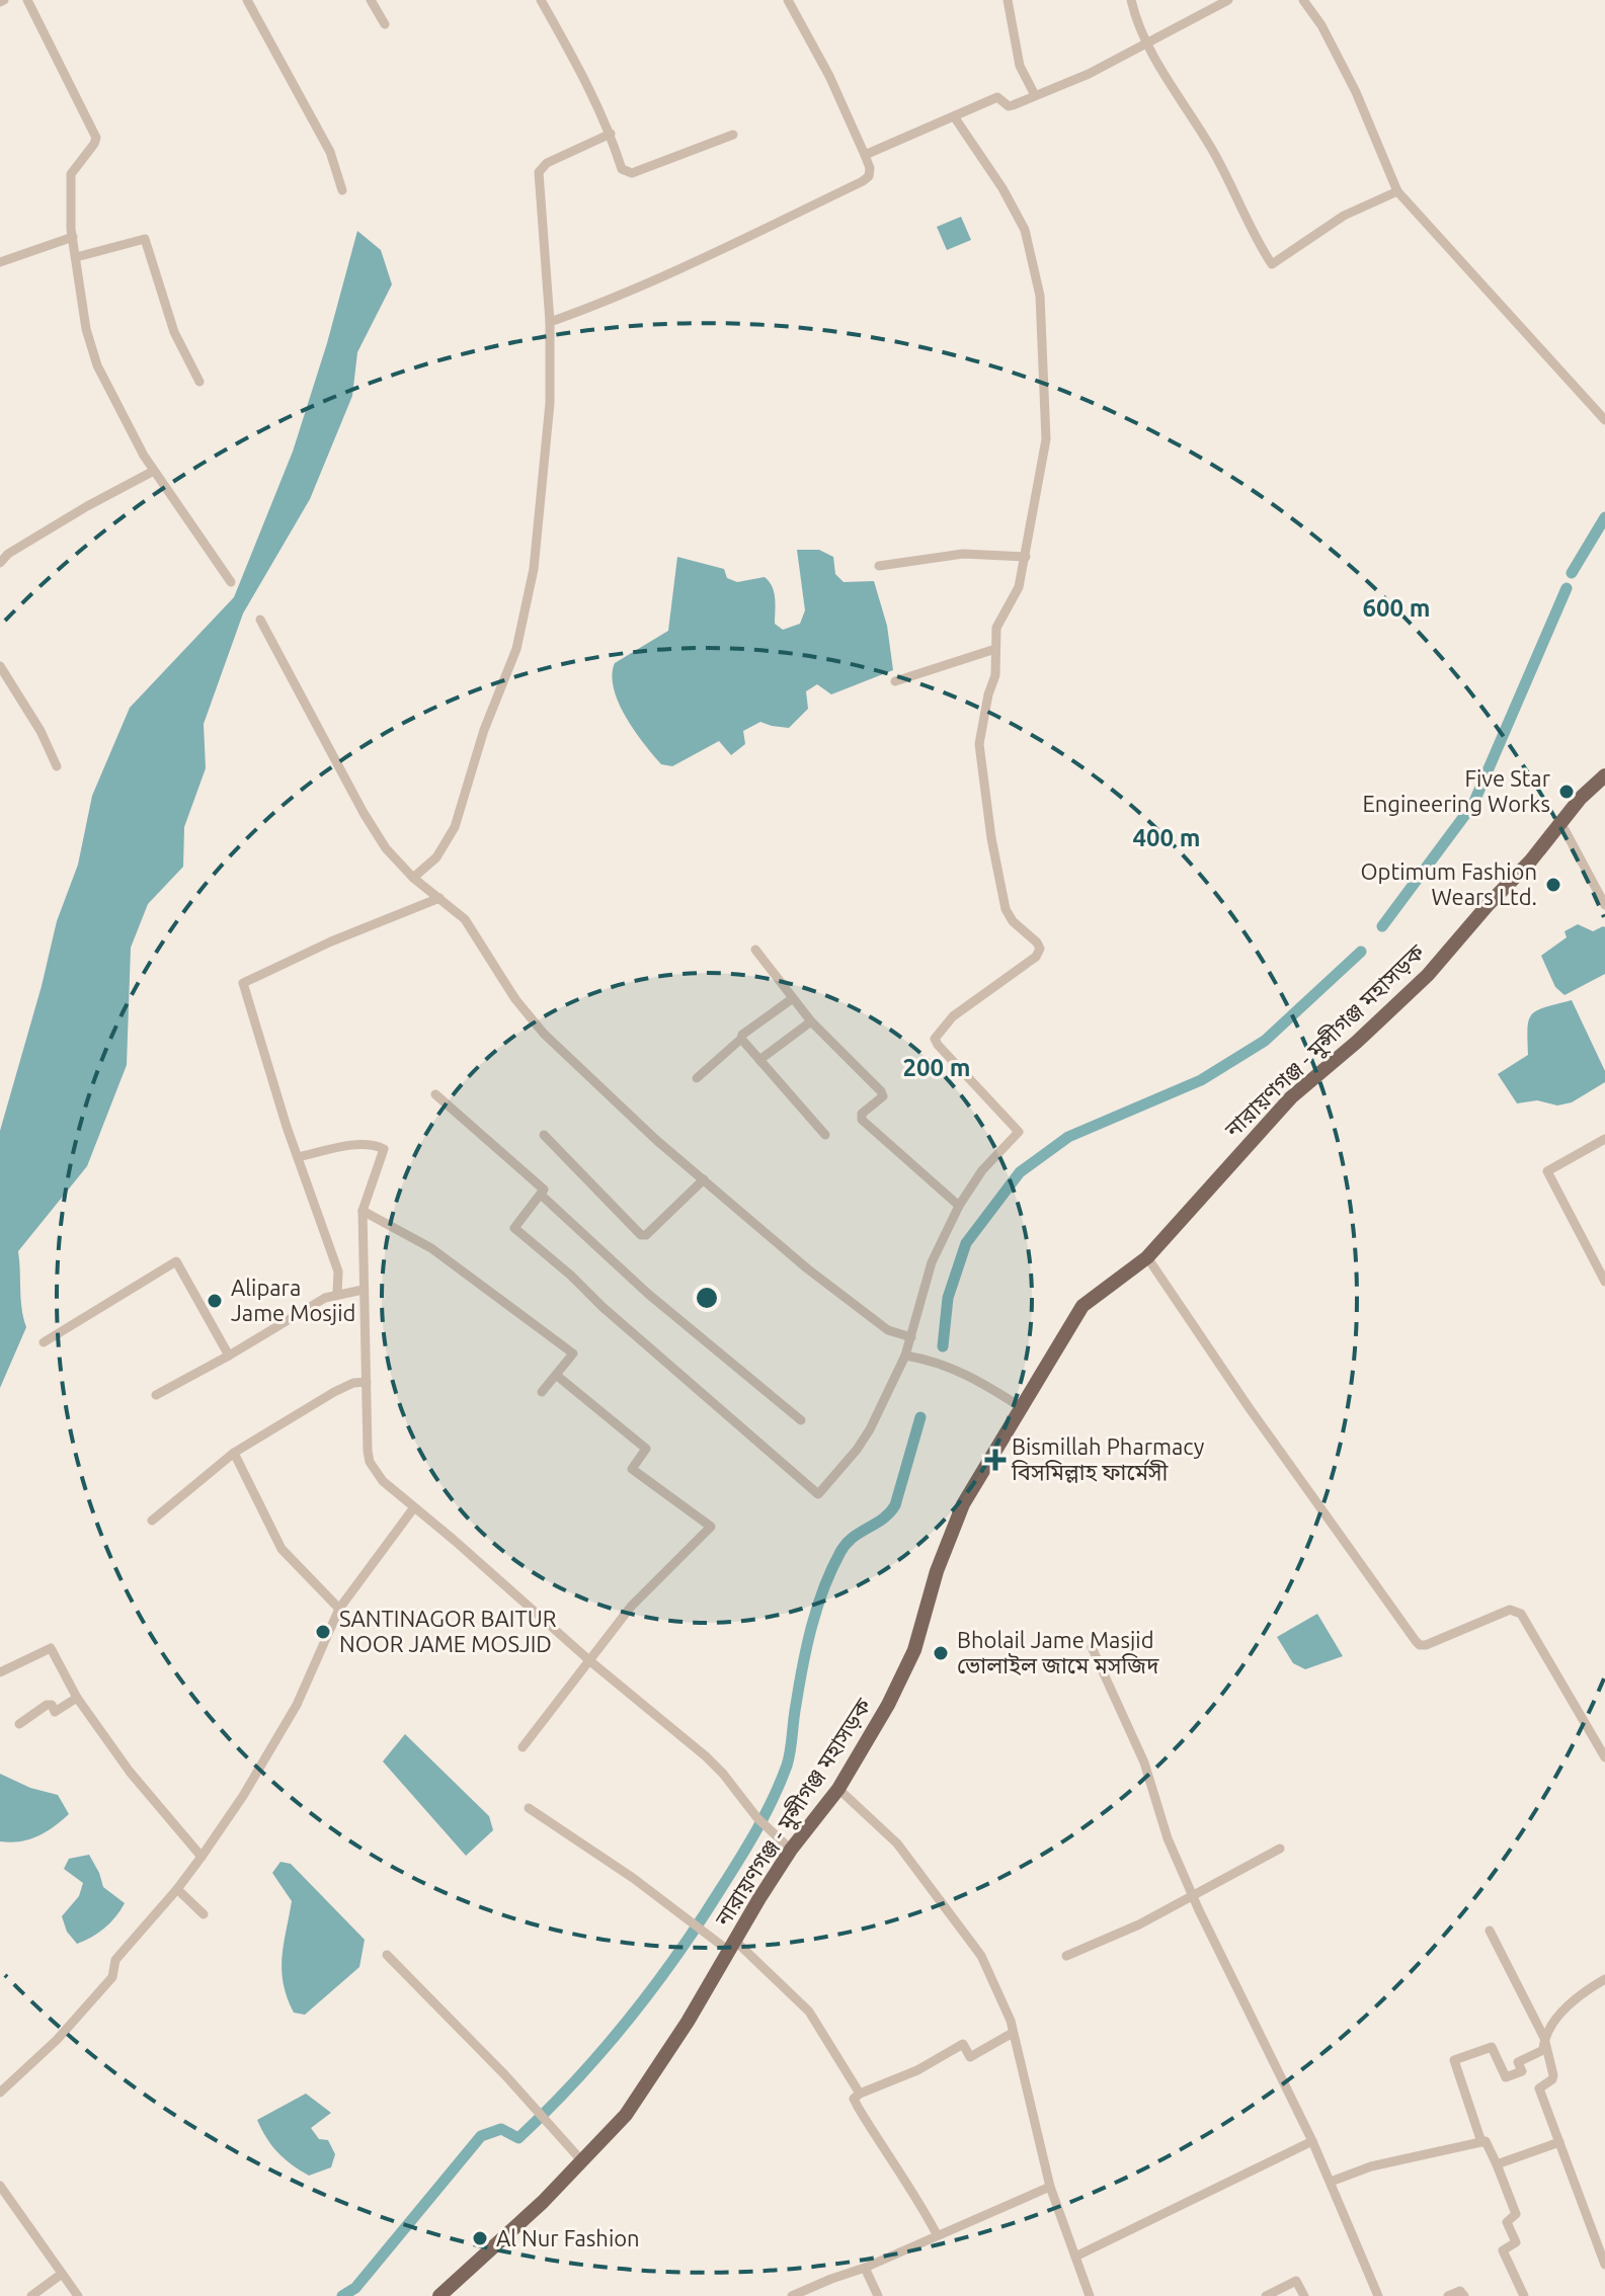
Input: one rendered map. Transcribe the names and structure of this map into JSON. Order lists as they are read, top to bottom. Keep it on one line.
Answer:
{"streets":{"main road":["নারায়ণগঞ্জ - মুন্সীগঞ্জ মহাসড়ক"]},"places":{"other":["Five Star Engineering Works","Optimum Fashion Wears Ltd.","Alipara Jame Mosjid","SANTINAGOR BAITUR NOOR JAME MOSJID","Bholail Jame Masjid ভোলাইল জামে মসজিদ","Al Nur Fashion"],"health":["Bismillah Pharmacy বিসমিল্লাহ ফার্মেসী"]},"rings":["600 m","400 m","200 m"]}
